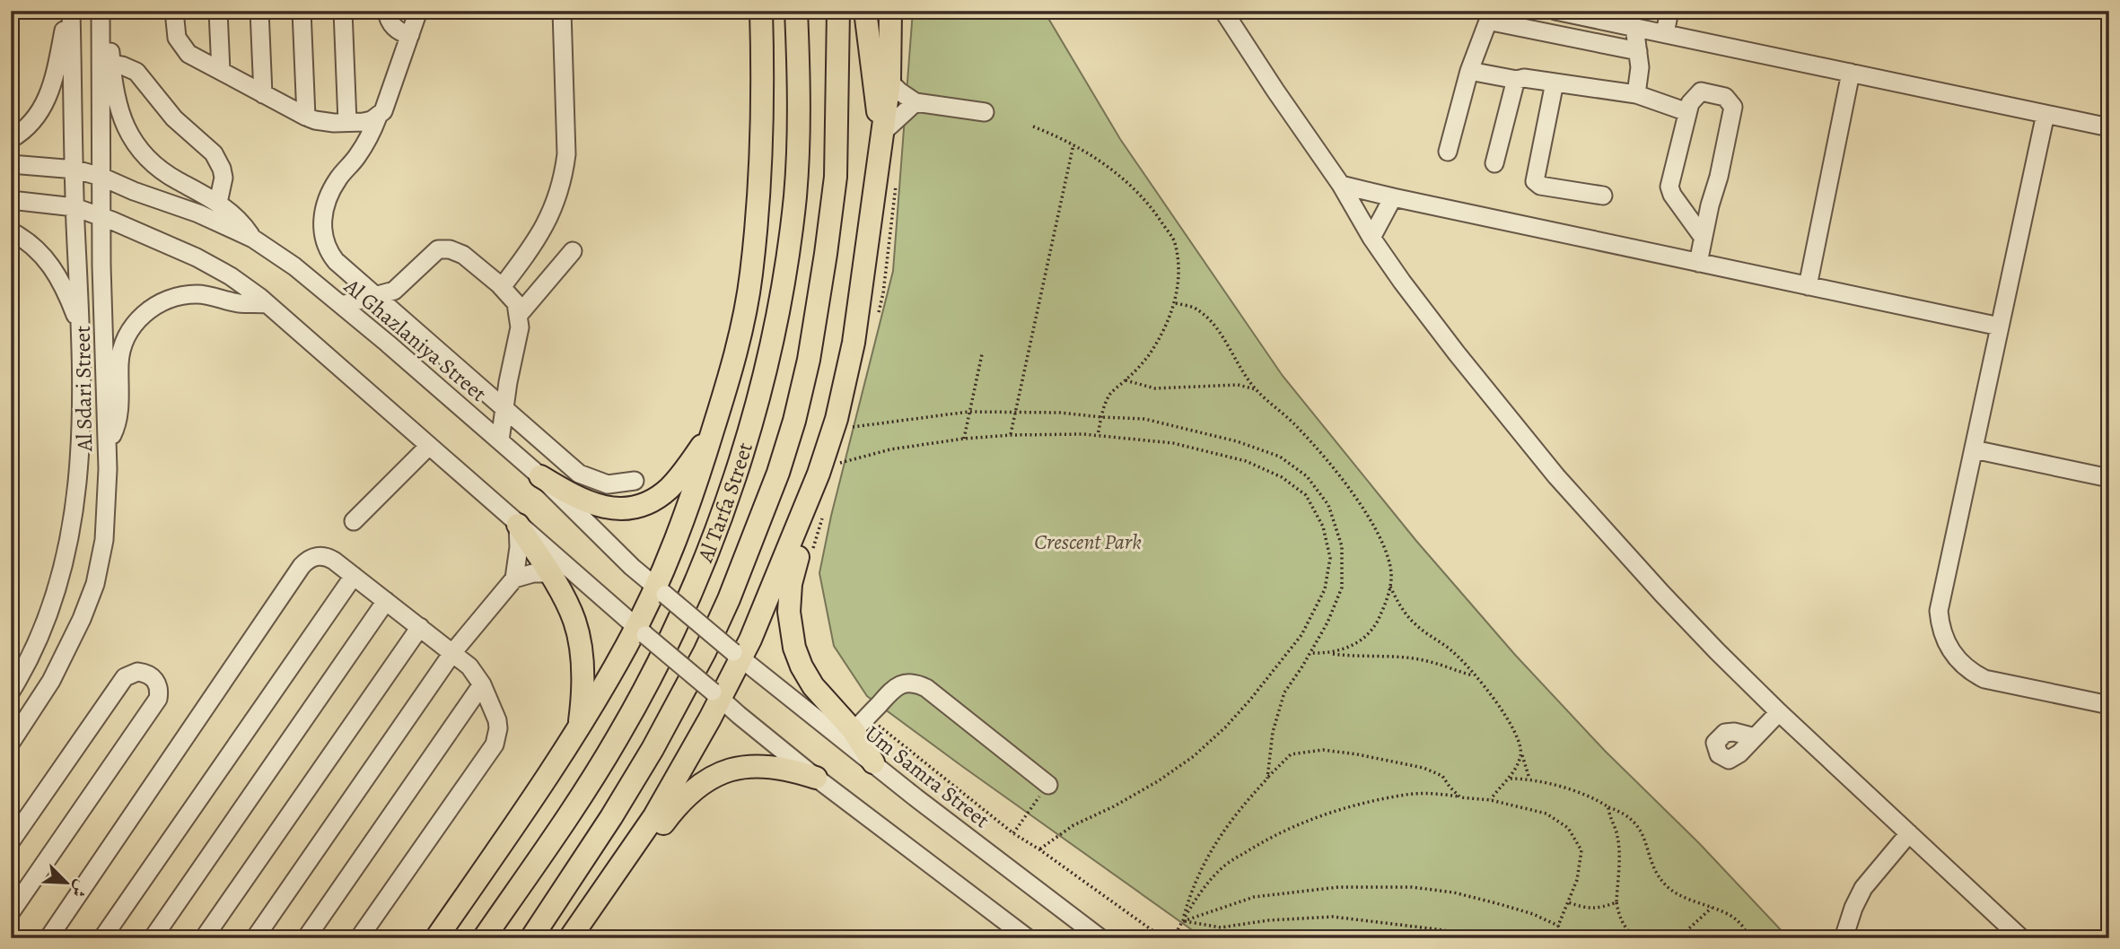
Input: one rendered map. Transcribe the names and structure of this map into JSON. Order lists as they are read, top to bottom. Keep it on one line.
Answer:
{"streets":{"main road":["Al Tarfa Street"],"street":["Al Ghazlaniya Street","Al Sdari Street","Um Samra Street"]},"crossings":[["Al Ghazlaniya Street","Al Sdari Street"],["Al Ghazlaniya Street","Um Samra Street"]],"parks":["Crescent Park"],"north":"bottom right"}
